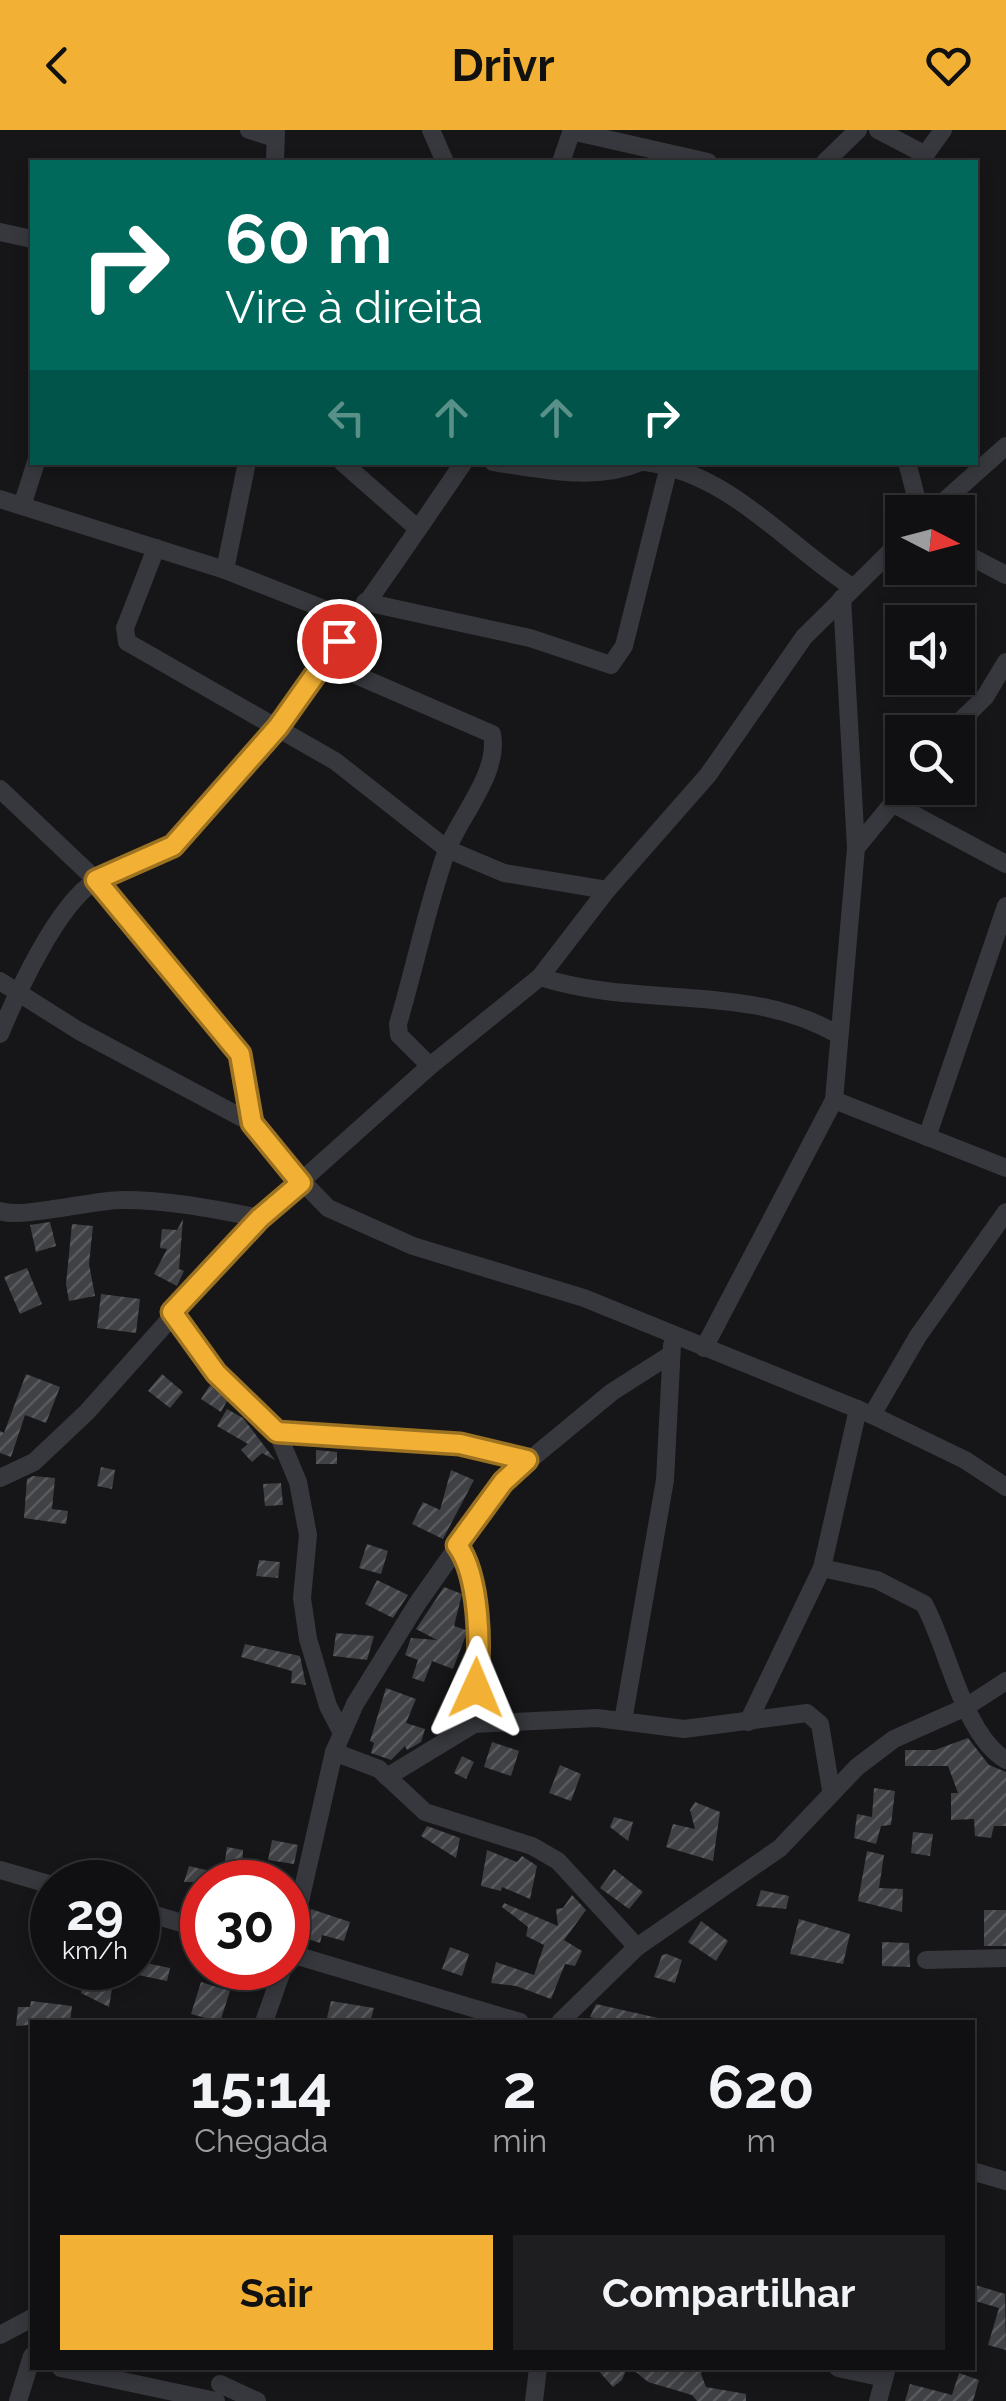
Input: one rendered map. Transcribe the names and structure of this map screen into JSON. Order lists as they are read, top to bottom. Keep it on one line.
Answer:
{"north":"right","page":{"header":"Drivr","turn":["60 m","Vire à direita"],"speed":"29 km/h","limit":"30","eta":["15:14","Chegada","2","min","620","m"],"buttons":["Sair","Compartilhar"]}}
